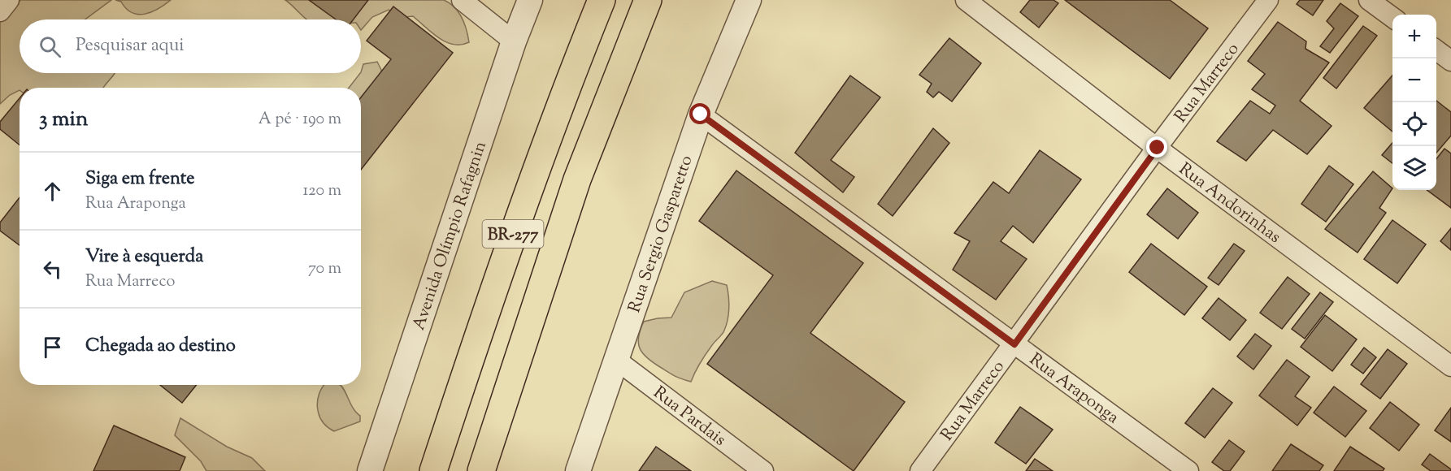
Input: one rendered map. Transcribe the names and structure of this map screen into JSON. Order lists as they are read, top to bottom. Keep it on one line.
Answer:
{"streets":{"highway":["BR-277"],"street":["Rua Marreco","Rua Andorinhas","Rua Sergio Gasparetto","Avenida Olímpio Rafagnin","Rua Araponga","Rua Pardais"]},"crossings":[["Rua Marreco","Rua Andorinhas"],["Rua Marreco","Rua Araponga"],["Rua Sergio Gasparetto","Rua Araponga"],["Rua Sergio Gasparetto","Rua Pardais"]],"page":{"map_buttons":["+","−"],"search":"Pesquisar aqui","heading":["3 min","A pé · 190 m"],"list":[["Siga em frente","Rua Araponga","120 m"],["Vire à esquerda","Rua Marreco","70 m"],"Chegada ao destino"]}}
